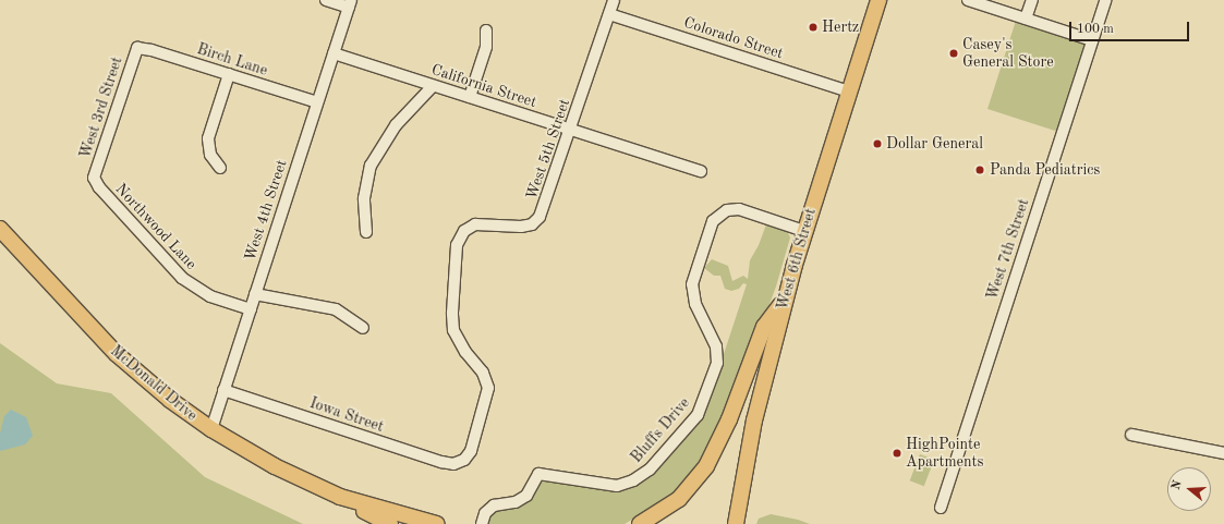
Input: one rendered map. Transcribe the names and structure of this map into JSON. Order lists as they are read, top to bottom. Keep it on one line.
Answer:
{"streets":{"highway":["West 6th Street","McDonald Drive"],"street":["Colorado Street","Birch Lane","California Street","West 3rd Street","West 5th Street","West 4th Street","Northwood Lane","West 7th Street","Iowa Street","Bluffs Drive"]},"crossings":[["Colorado Street","West 5th Street"],["Colorado Street","West 6th Street"],["Birch Lane","West 3rd Street"],["Birch Lane","West 4th Street"],["California Street","West 5th Street"],["California Street","West 4th Street"],["West 3rd Street","Northwood Lane"],["West 5th Street","Iowa Street"],["West 4th Street","Northwood Lane"],["West 4th Street","McDonald Drive"],["West 4th Street","Iowa Street"],["West 6th Street","Bluffs Drive"]],"places":["Hertz","Casey's General Store","Dollar General","Panda Pediatrics","HighPointe Apartments"],"scale_bar":"100 m","north":"left"}
